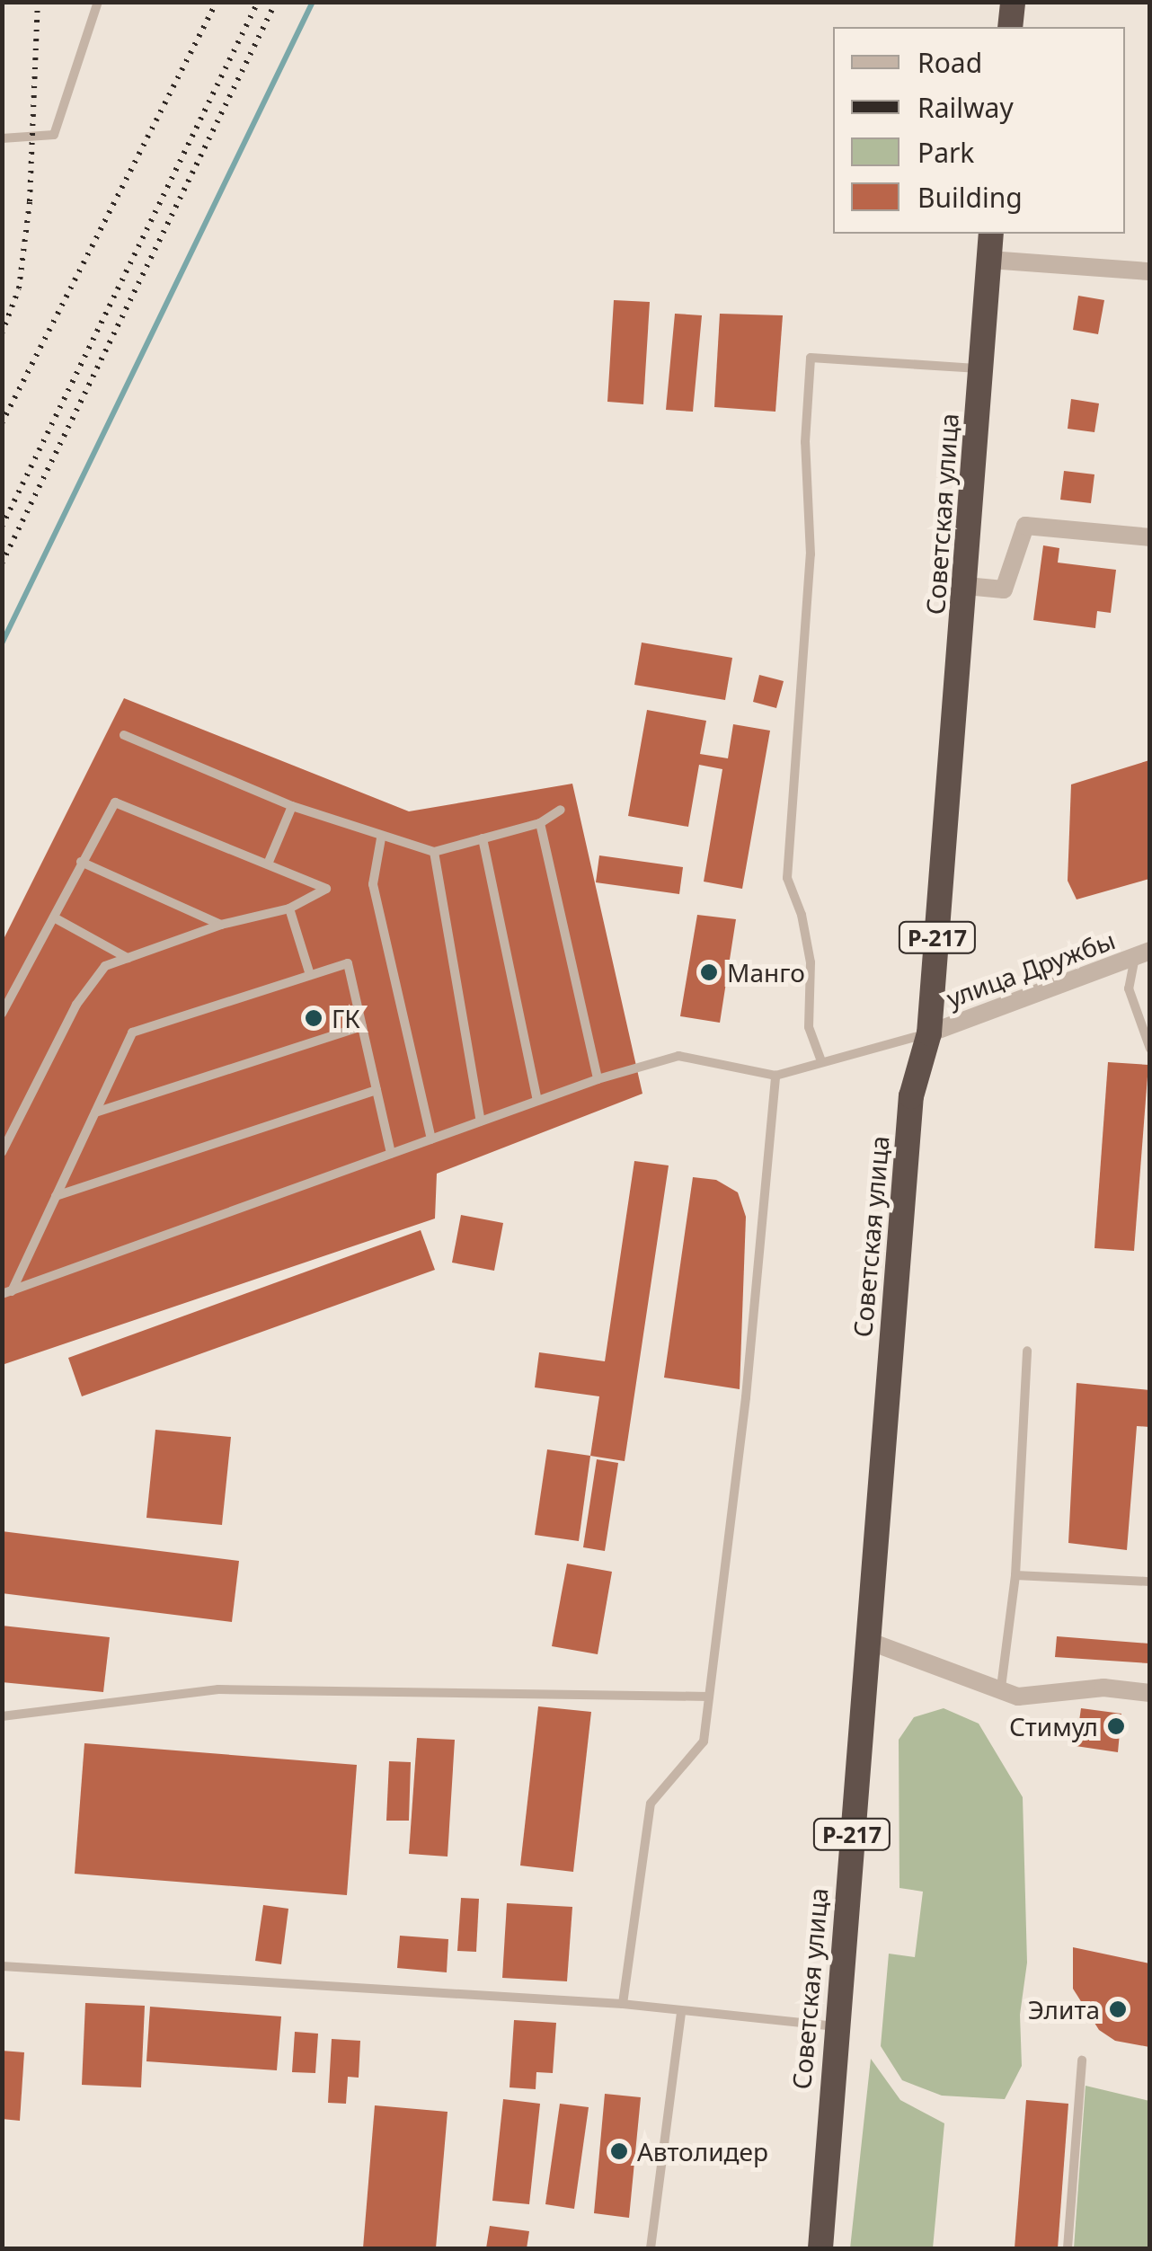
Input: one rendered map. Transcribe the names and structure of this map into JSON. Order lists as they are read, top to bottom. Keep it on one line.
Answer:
{"streets":{"highway":["Советская улица","Р-217"],"street":["улица Дружбы"]},"crossings":[["Советская улица","улица Дружбы"]],"places":["Манго","ГК","Стимул","Элита","Автолидер"],"legend":["Road","Railway","Park","Building"]}
